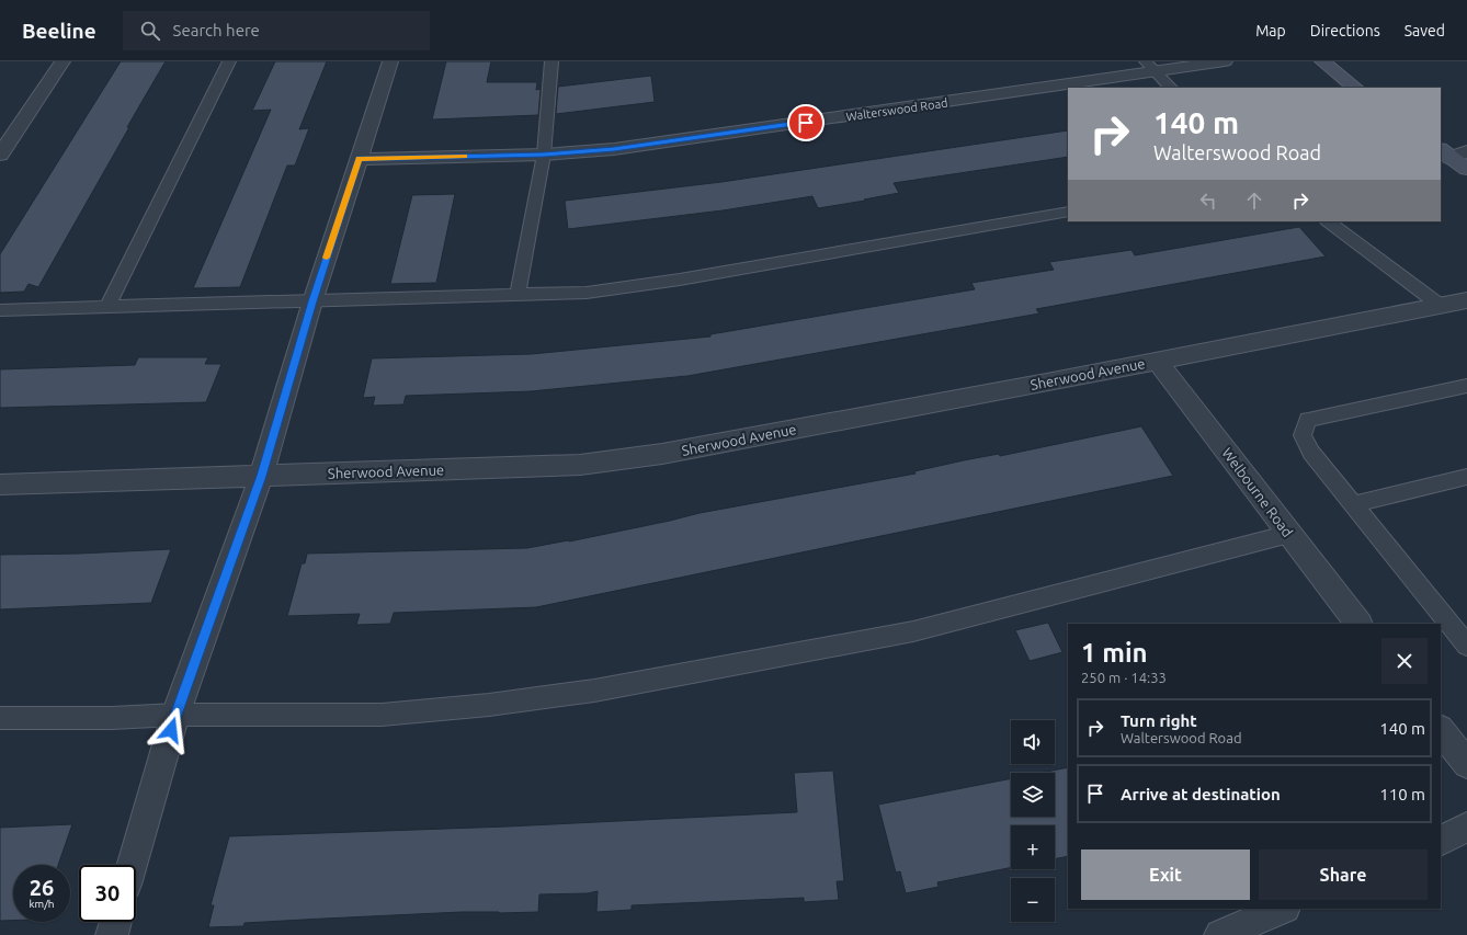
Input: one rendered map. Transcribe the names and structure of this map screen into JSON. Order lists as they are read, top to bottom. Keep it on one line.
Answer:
{"streets":{"street":["Walterswood Road","Sherwood Avenue","Welbourne Road"]},"crossings":[["Sherwood Avenue","Welbourne Road"]],"page":{"header":"Beeline","search":"Search here","nav":["Map","Directions","Saved"],"turn":["140 m","Walterswood Road"],"heading":["1 min","250 m · 14:33"],"list":[{"name":"Turn right","note":"Walterswood Road","value":"140 m"},{"name":"Arrive at destination","value":"110 m"}],"map_buttons":["+","−"],"buttons":["Exit","Share"],"speed":"26 km/h","limit":"30"}}
